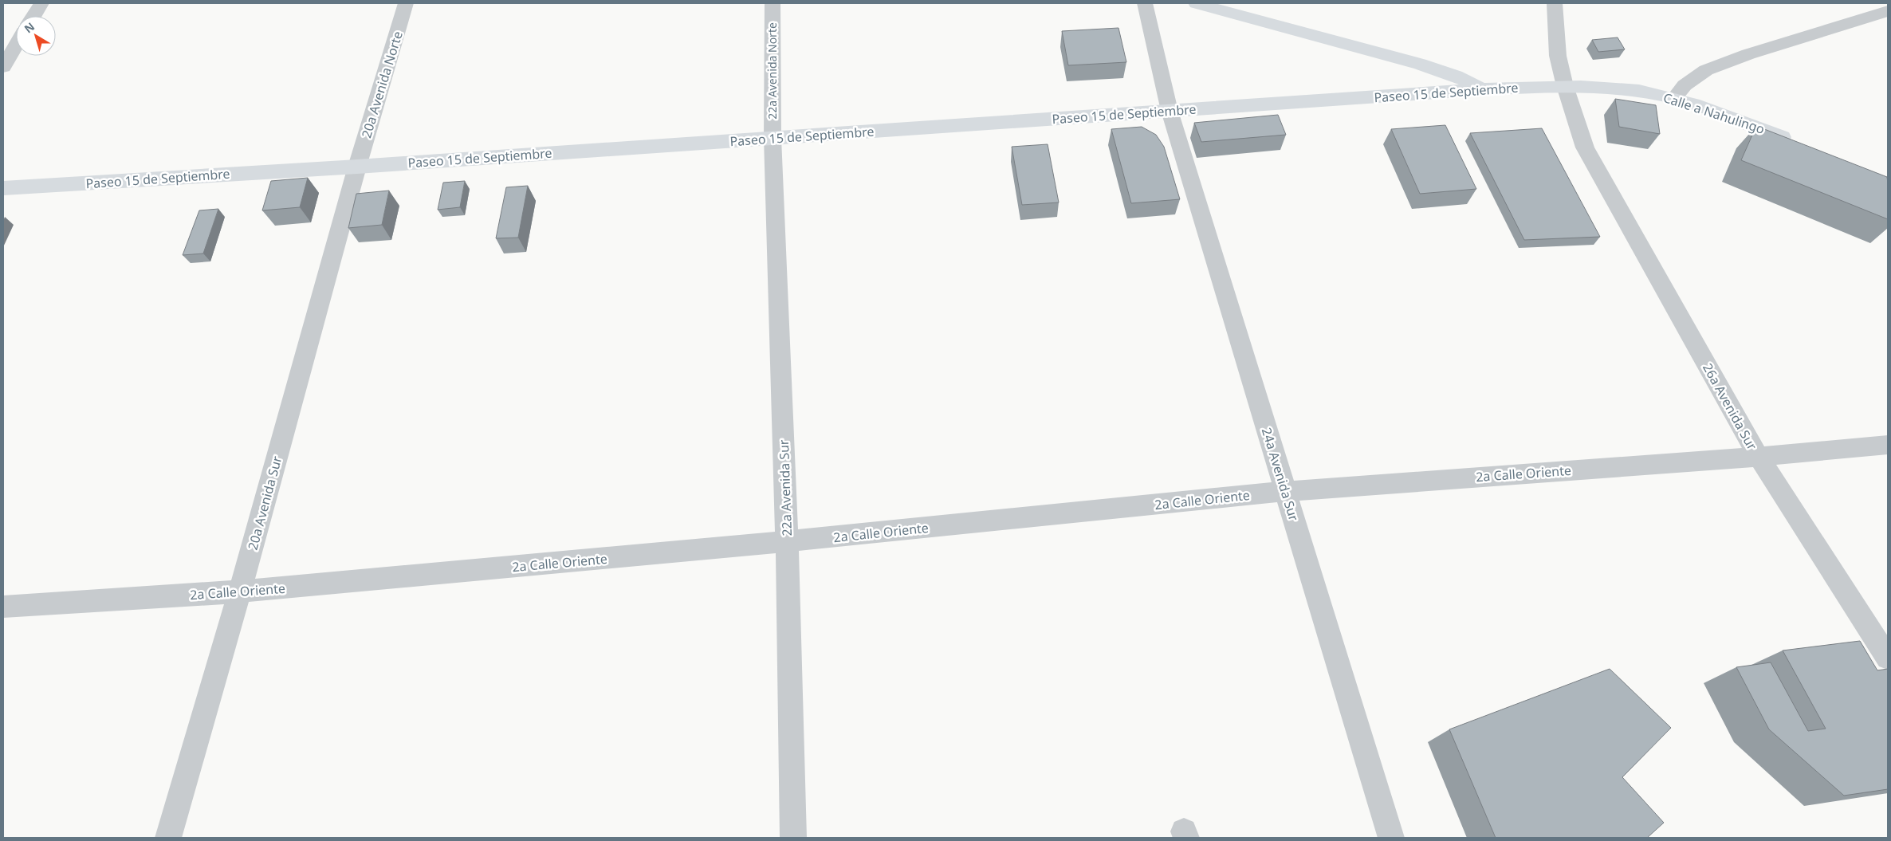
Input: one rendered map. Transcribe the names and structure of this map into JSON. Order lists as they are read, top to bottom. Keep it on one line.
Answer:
{"streets":{"street":["22a Avenida Norte","20a Avenida Norte","Paseo 15 de Septiembre","Calle a Nahulingo","26a Avenida Sur","2a Calle Oriente","24a Avenida Sur","22a Avenida Sur","20a Avenida Sur"]},"crossings":[["22a Avenida Norte","Paseo 15 de Septiembre"],["22a Avenida Norte","22a Avenida Sur"],["20a Avenida Norte","Paseo 15 de Septiembre"],["20a Avenida Norte","20a Avenida Sur"],["Paseo 15 de Septiembre","Calle a Nahulingo"],["Paseo 15 de Septiembre","26a Avenida Sur"],["Paseo 15 de Septiembre","24a Avenida Sur"],["Paseo 15 de Septiembre","22a Avenida Sur"],["Paseo 15 de Septiembre","20a Avenida Sur"],["26a Avenida Sur","2a Calle Oriente"],["2a Calle Oriente","24a Avenida Sur"],["2a Calle Oriente","22a Avenida Sur"],["2a Calle Oriente","20a Avenida Sur"]],"north":"top left"}
